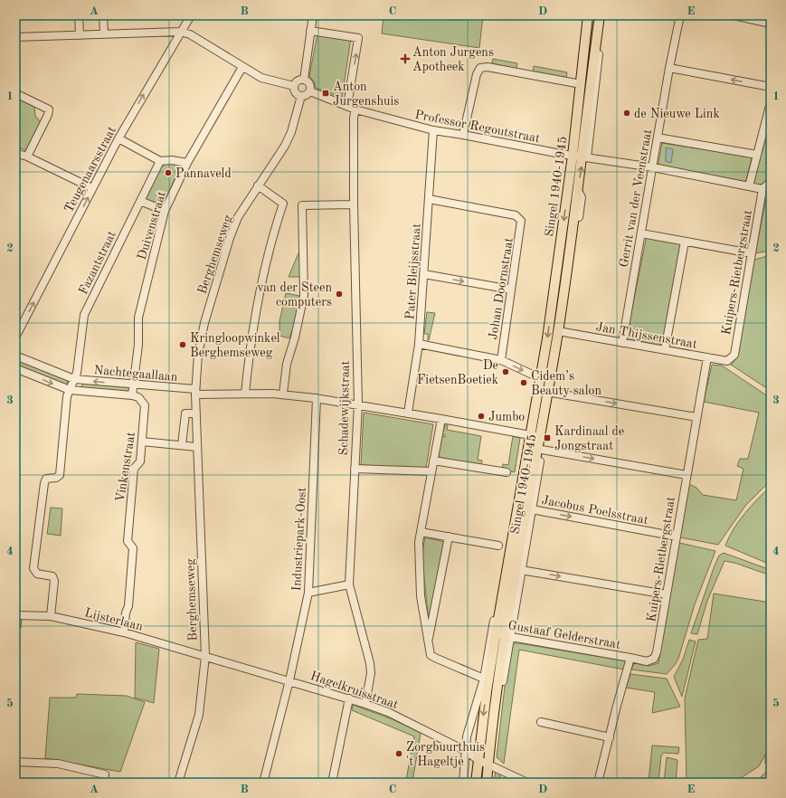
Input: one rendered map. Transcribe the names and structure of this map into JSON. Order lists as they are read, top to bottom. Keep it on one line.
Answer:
{"streets":{"main road":["Singel 1940-1945"],"street":["Professor Regoutstraat","Teugenaarsstraat","Gerrit van der Veenstraat","Duivenstraat","Berghemseweg","Fazantstraat","Pater Bleijsstraat","Kuipers-Rietbergstraat","Johan Doornstraat","Jan Thijssenstraat","Nachtegaallaan","Schadewijkstraat","Vinkenstraat","Jacobus Poelsstraat","Industriepark-Oost","Lijsterlaan","Gustaaf Gelderstraat","Hagelkruisstraat"]},"crossings":[["Professor Regoutstraat","Singel 1940-1945"],["Professor Regoutstraat","Gerrit van der Veenstraat"],["Professor Regoutstraat","Berghemseweg"],["Professor Regoutstraat","Pater Bleijsstraat"],["Professor Regoutstraat","Kuipers-Rietbergstraat"],["Professor Regoutstraat","Schadewijkstraat"],["Singel 1940-1945","Jan Thijssenstraat"],["Singel 1940-1945","Jacobus Poelsstraat"],["Singel 1940-1945","Gustaaf Gelderstraat"],["Singel 1940-1945","Hagelkruisstraat"],["Gerrit van der Veenstraat","Jan Thijssenstraat"],["Duivenstraat","Nachtegaallaan"],["Duivenstraat","Vinkenstraat"],["Berghemseweg","Nachtegaallaan"],["Berghemseweg","Lijsterlaan"],["Berghemseweg","Hagelkruisstraat"],["Fazantstraat","Nachtegaallaan"],["Pater Bleijsstraat","Johan Doornstraat"],["Kuipers-Rietbergstraat","Jan Thijssenstraat"],["Kuipers-Rietbergstraat","Jacobus Poelsstraat"],["Kuipers-Rietbergstraat","Gustaaf Gelderstraat"],["Nachtegaallaan","Vinkenstraat"],["Schadewijkstraat","Hagelkruisstraat"],["Vinkenstraat","Lijsterlaan"],["Industriepark-Oost","Hagelkruisstraat"],["Lijsterlaan","Hagelkruisstraat"]],"one_way":["Teugenaarsstraat"],"places":{"health":["Anton Jurgens Apotheek"],"transit":["Anton Jurgenshuis","Kardinaal de Jongstraat"],"other":["de Nieuwe Link","Pannaveld","van der Steen computers","Kringloopwinkel Berghemseweg","De FietsenBoetiek","Cidem’s Beauty salon","Jumbo","Zorgbuurthuis 't Hageltje"]},"grid":{"columns":["A","B","C","D","E"],"rows":["1","2","3","4","5"]}}
